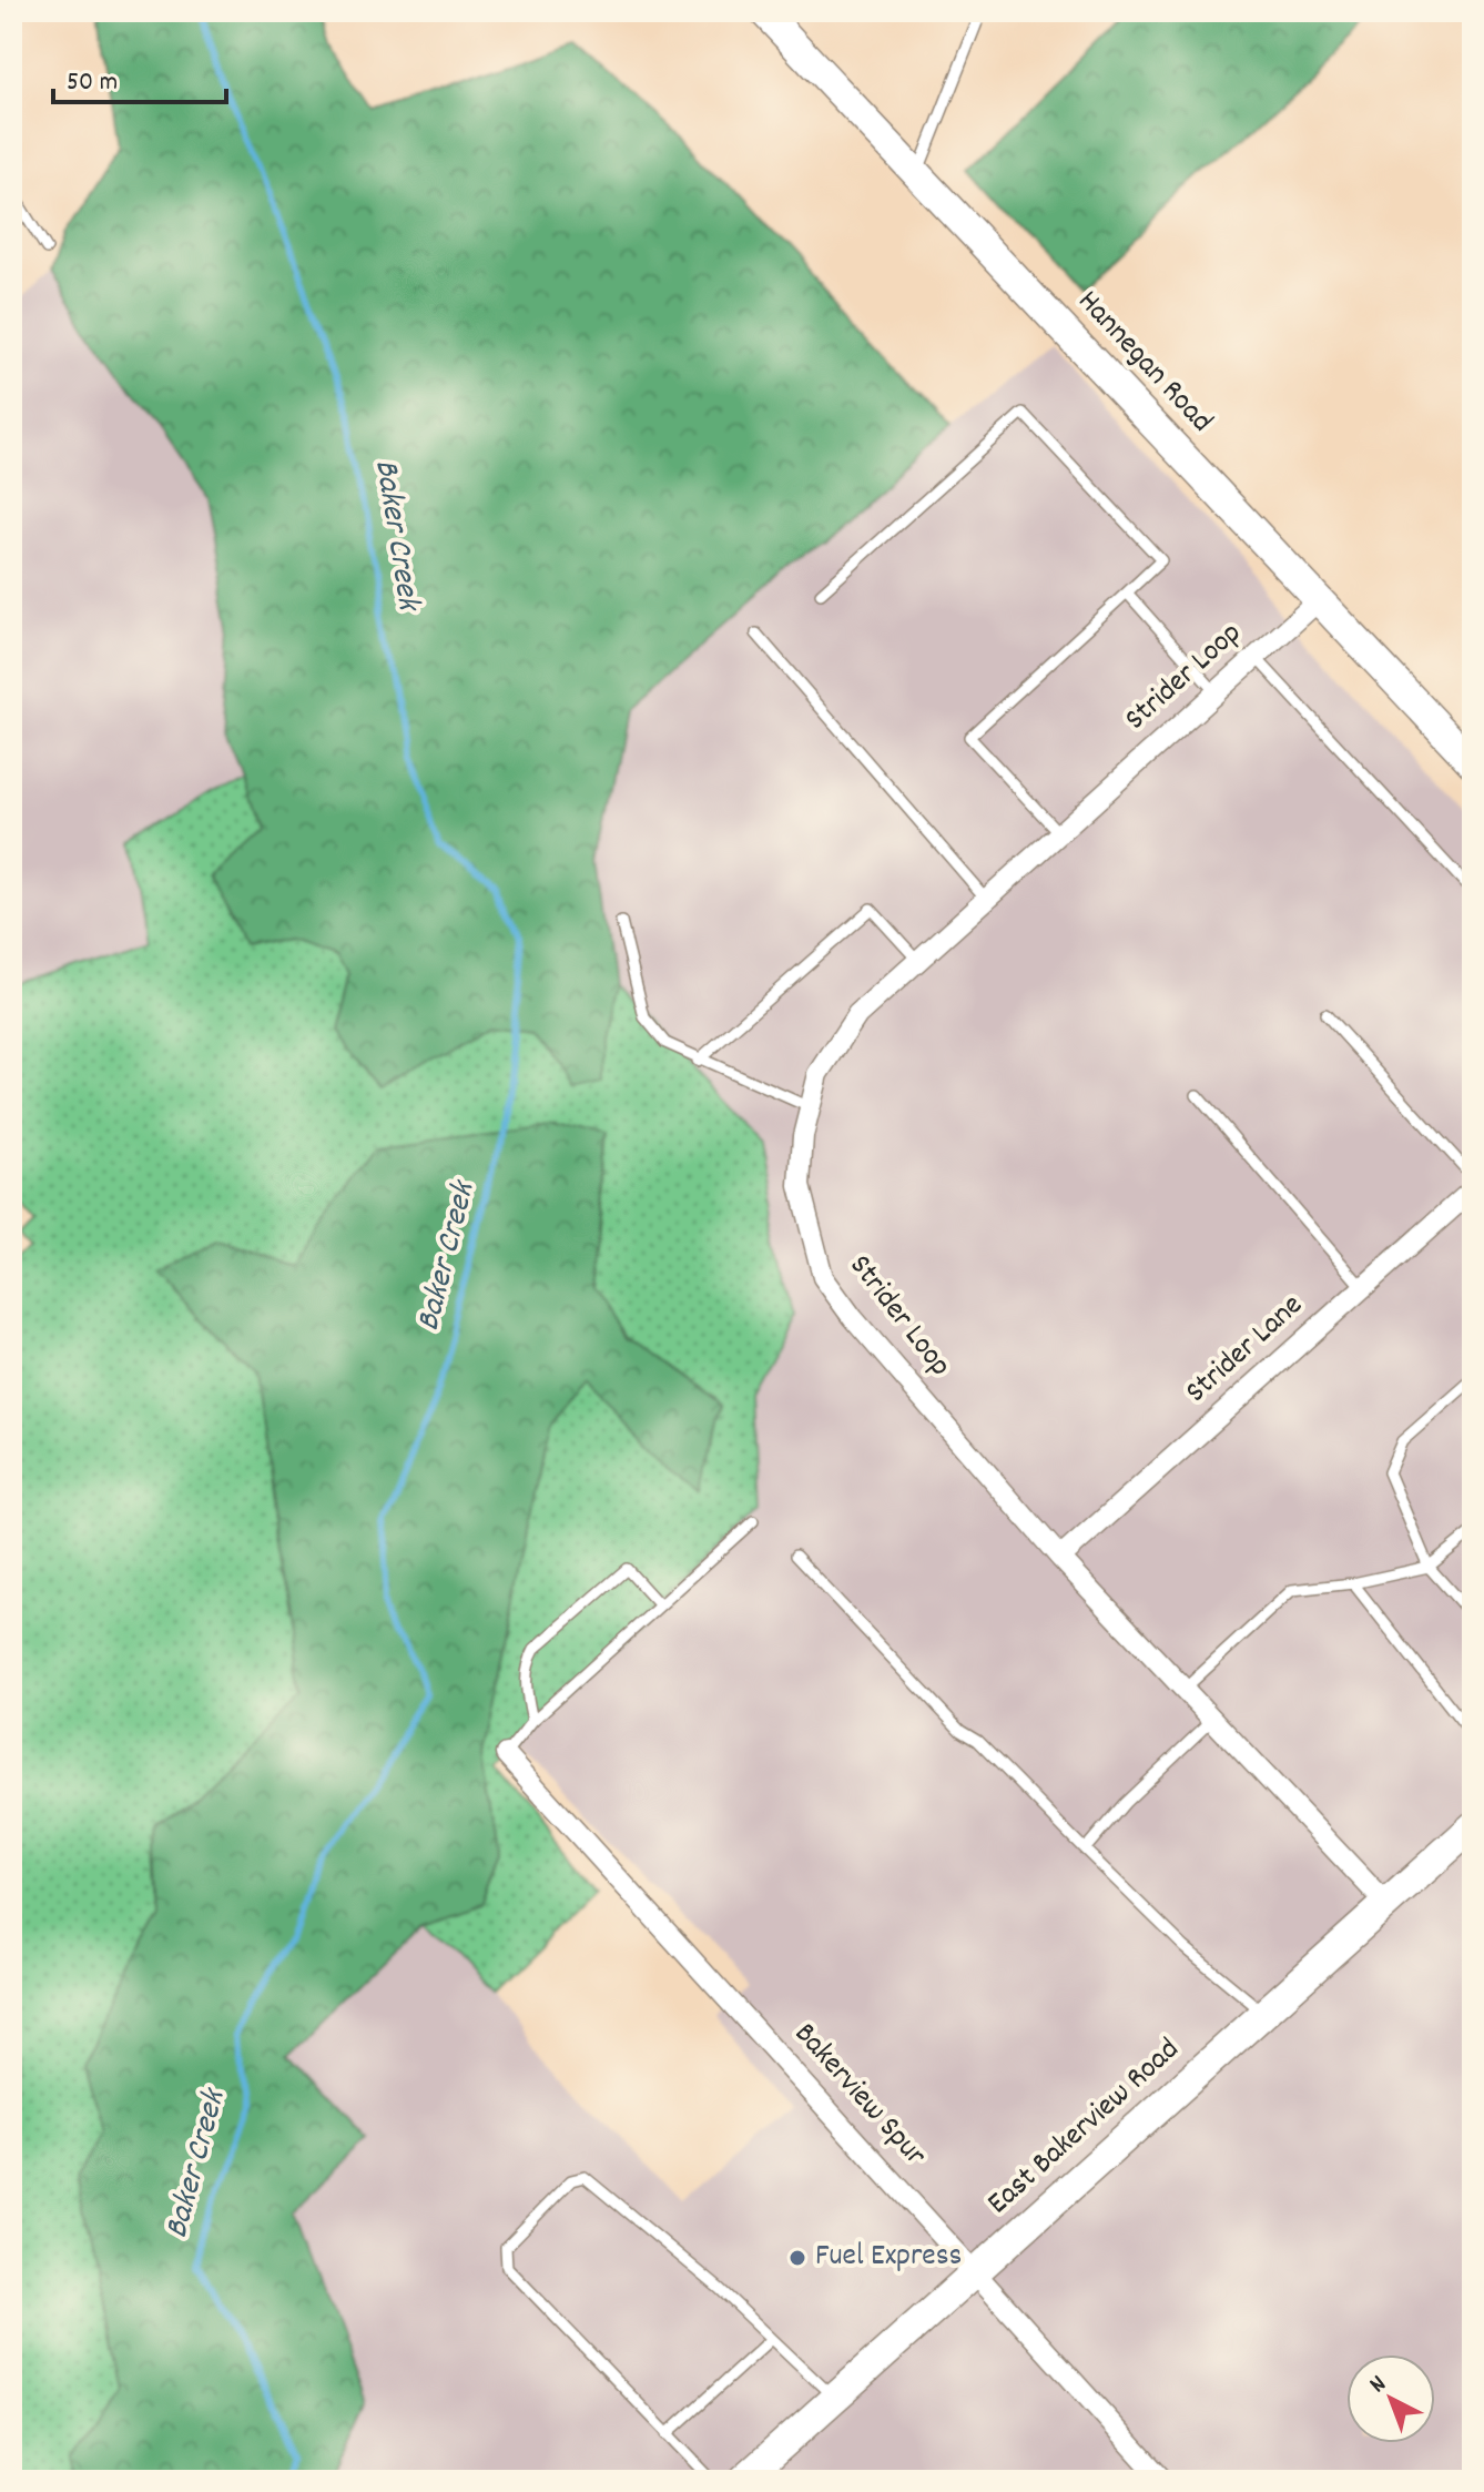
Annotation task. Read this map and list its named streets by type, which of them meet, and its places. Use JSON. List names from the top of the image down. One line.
{"streets":{"main road":["Hannegan Road","East Bakerview Road"],"street":["Strider Loop","Strider Lane","Bakerview Spur"]},"crossings":[["Hannegan Road","Strider Loop"],["Strider Loop","Strider Lane"],["Strider Loop","East Bakerview Road"],["Bakerview Spur","East Bakerview Road"]],"water":["Baker Creek"],"places":["Fuel Express"],"scale_bar":"50 m","north":"top left"}
